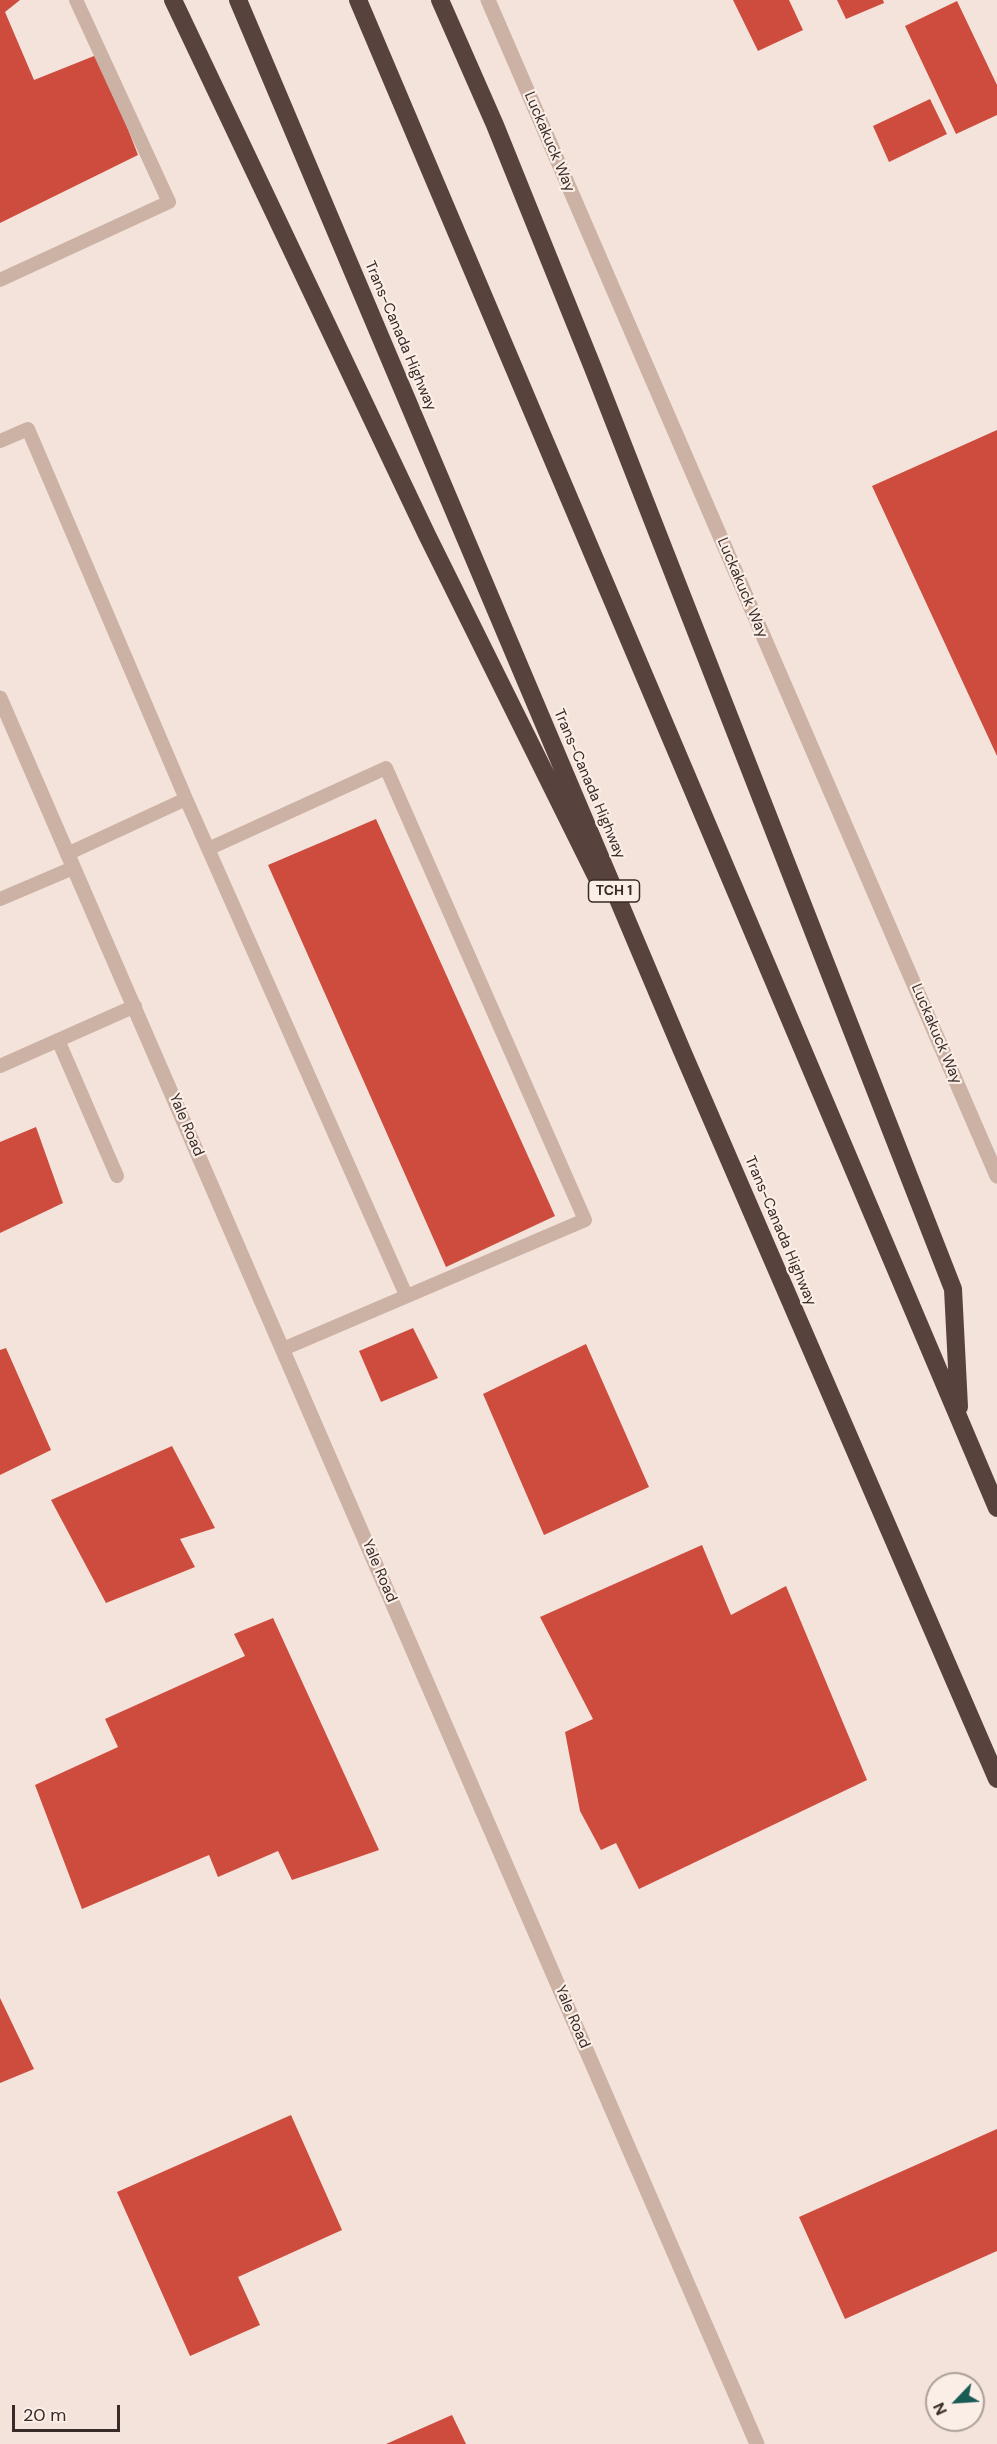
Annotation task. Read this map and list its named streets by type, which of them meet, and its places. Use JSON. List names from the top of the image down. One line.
{"streets":{"highway":["Trans-Canada Highway","TCH 1"],"street":["Luckakuck Way","Yale Road"]},"scale_bar":"20 m","north":"bottom left"}
